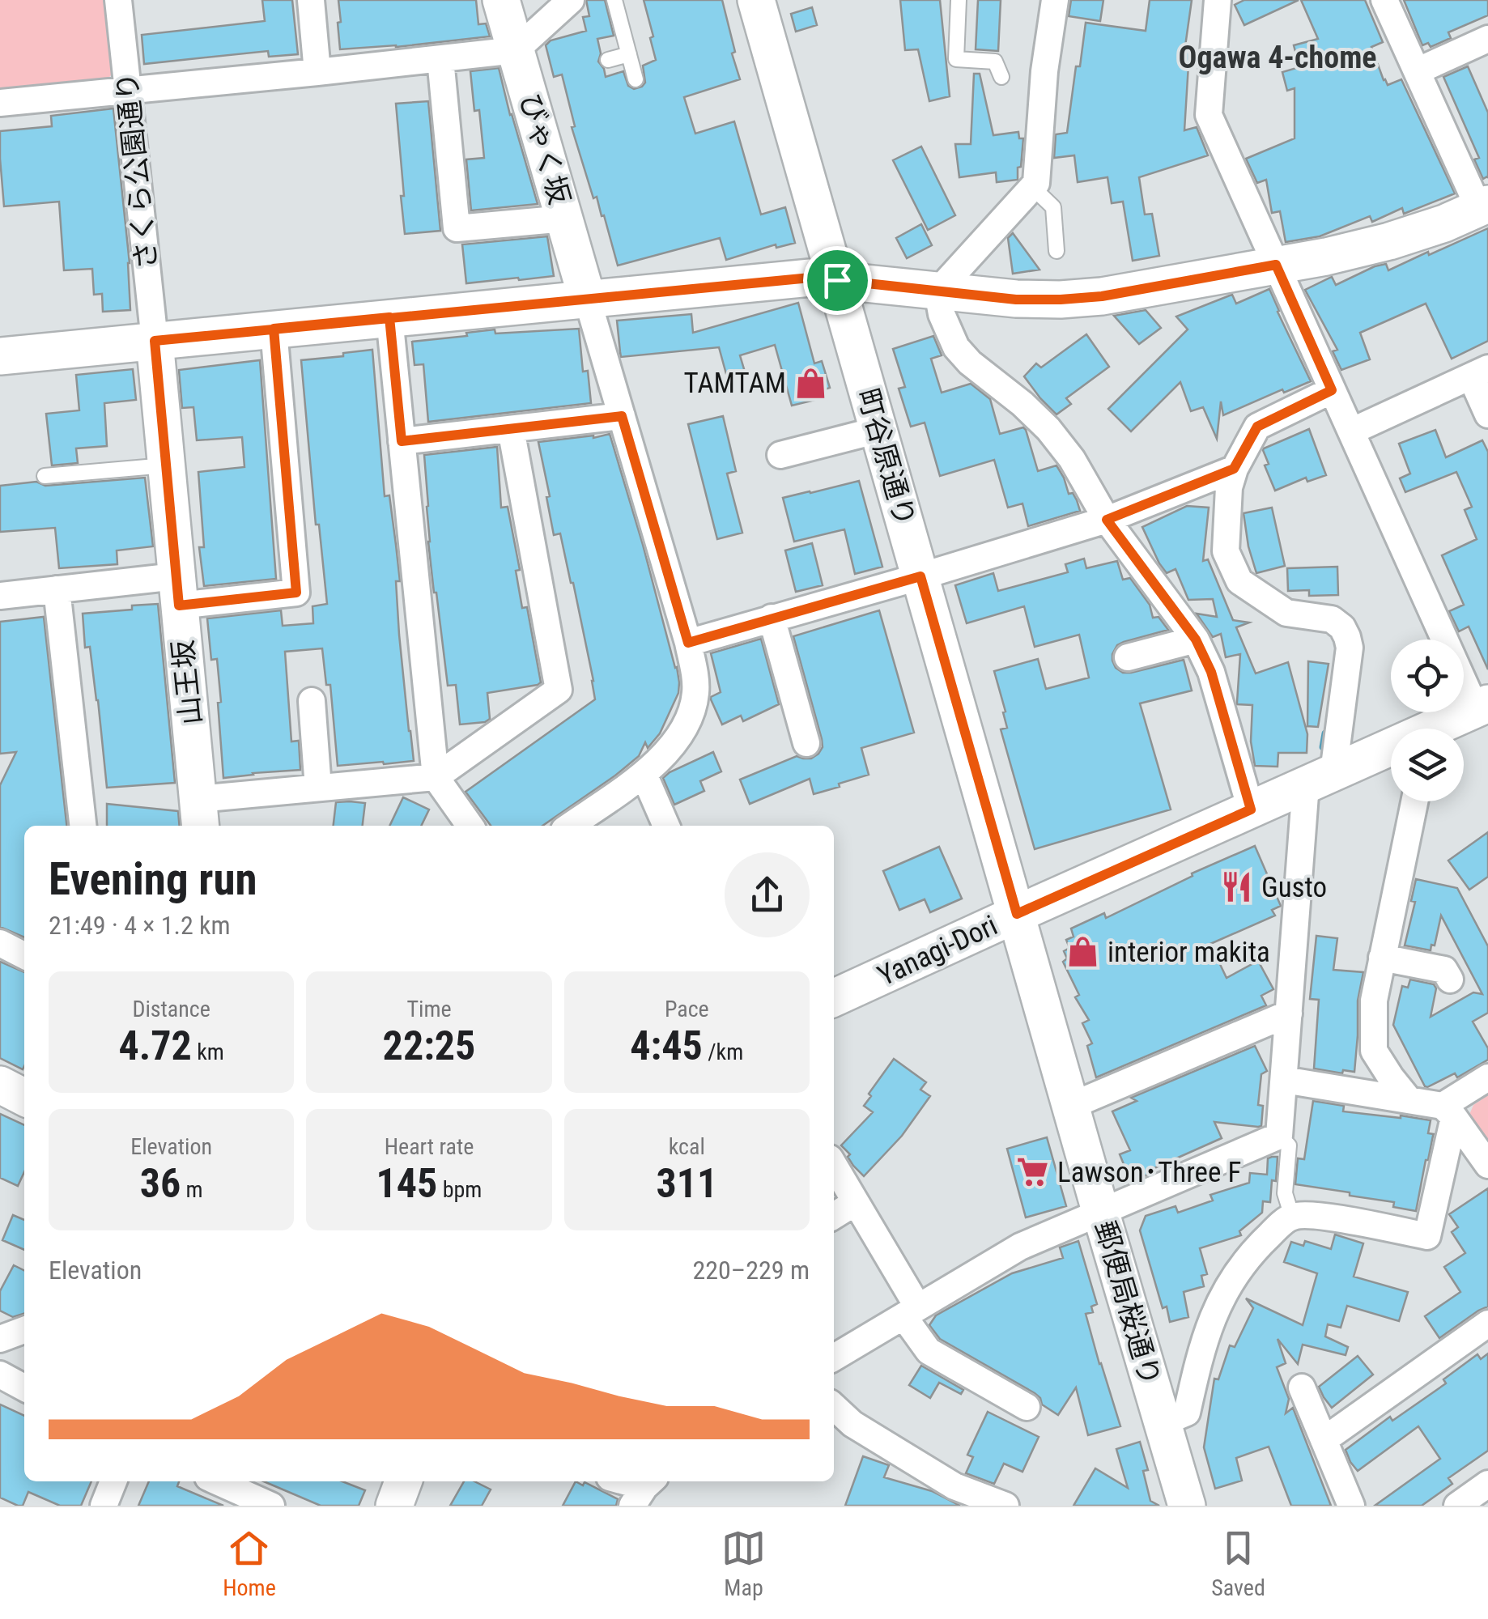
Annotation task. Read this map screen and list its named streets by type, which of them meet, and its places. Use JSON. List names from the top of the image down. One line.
{"streets":{"street":["びゃく坂","さくら公園通り","町谷原通り","山王坂","Yanagi-Dori","郵便局桜通り"]},"crossings":[["さくら公園通り","山王坂"],["町谷原通り","Yanagi-Dori"],["町谷原通り","郵便局桜通り"],["Yanagi-Dori","郵便局桜通り"]],"districts":["Ogawa 4-chome"],"places":{"shop":["TAMTAM","interior makita"],"restaurant":["Gusto"],"supermarket":["Lawson･Three F"]},"page":{"heading":["Evening run","21:49 · 4 × 1.2 km"],"stats":[["Distance","4.72 km"],["Time","22:25"],["Pace","4:45 /km"],["Elevation","36 m"],["Heart rate","145 bpm"],["kcal","311"]],"chart":["Elevation","220–229 m"],"tabs":["Home","Map","Saved"]}}
